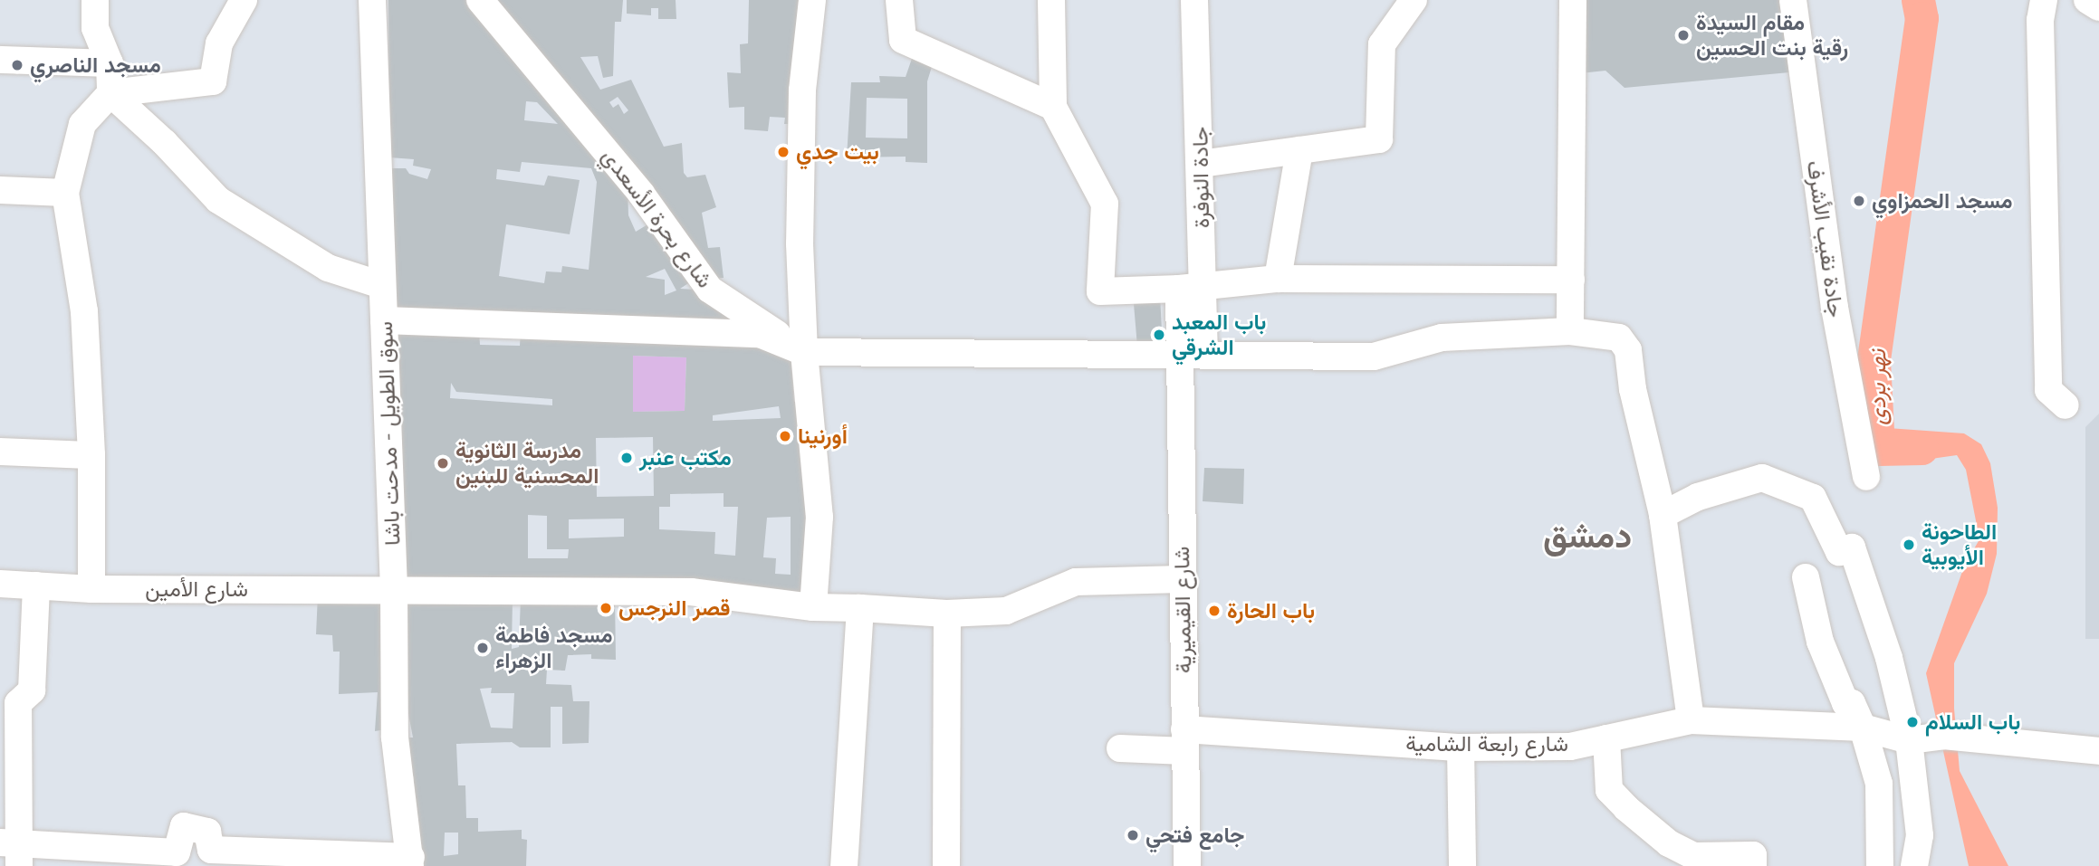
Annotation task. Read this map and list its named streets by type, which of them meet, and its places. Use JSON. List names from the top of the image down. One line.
{"streets":{"street":["جادة النوفرة","شارع بحرة الأسعدي","جادة نقيب الأشرف","سوق الطويل - مدحت باشا","شارع الأمين","شارع القيميرية","شارع رابعة الشامية"]},"crossings":[["جادة النوفرة","شارع القيميرية"],["سوق الطويل - مدحت باشا","شارع الأمين"],["شارع الأمين","شارع القيميرية"],["شارع القيميرية","شارع رابعة الشامية"]],"districts":["دمشق"],"water":["نهر بردى"],"places":["مقام السيدة رقية بنت الحسين","مسجد الناصري","بيت جدي","مسجد الحمزاوي","باب المعبد الشرقي","أورنينا","مكتب عنبر","مدرسة الثانوية المحسنية للبنين","الطاحونة الأيوبية","قصر النرجس","باب الحارة","مسجد فاطمة الزهراء","باب السلام","جامع فتحي"]}
